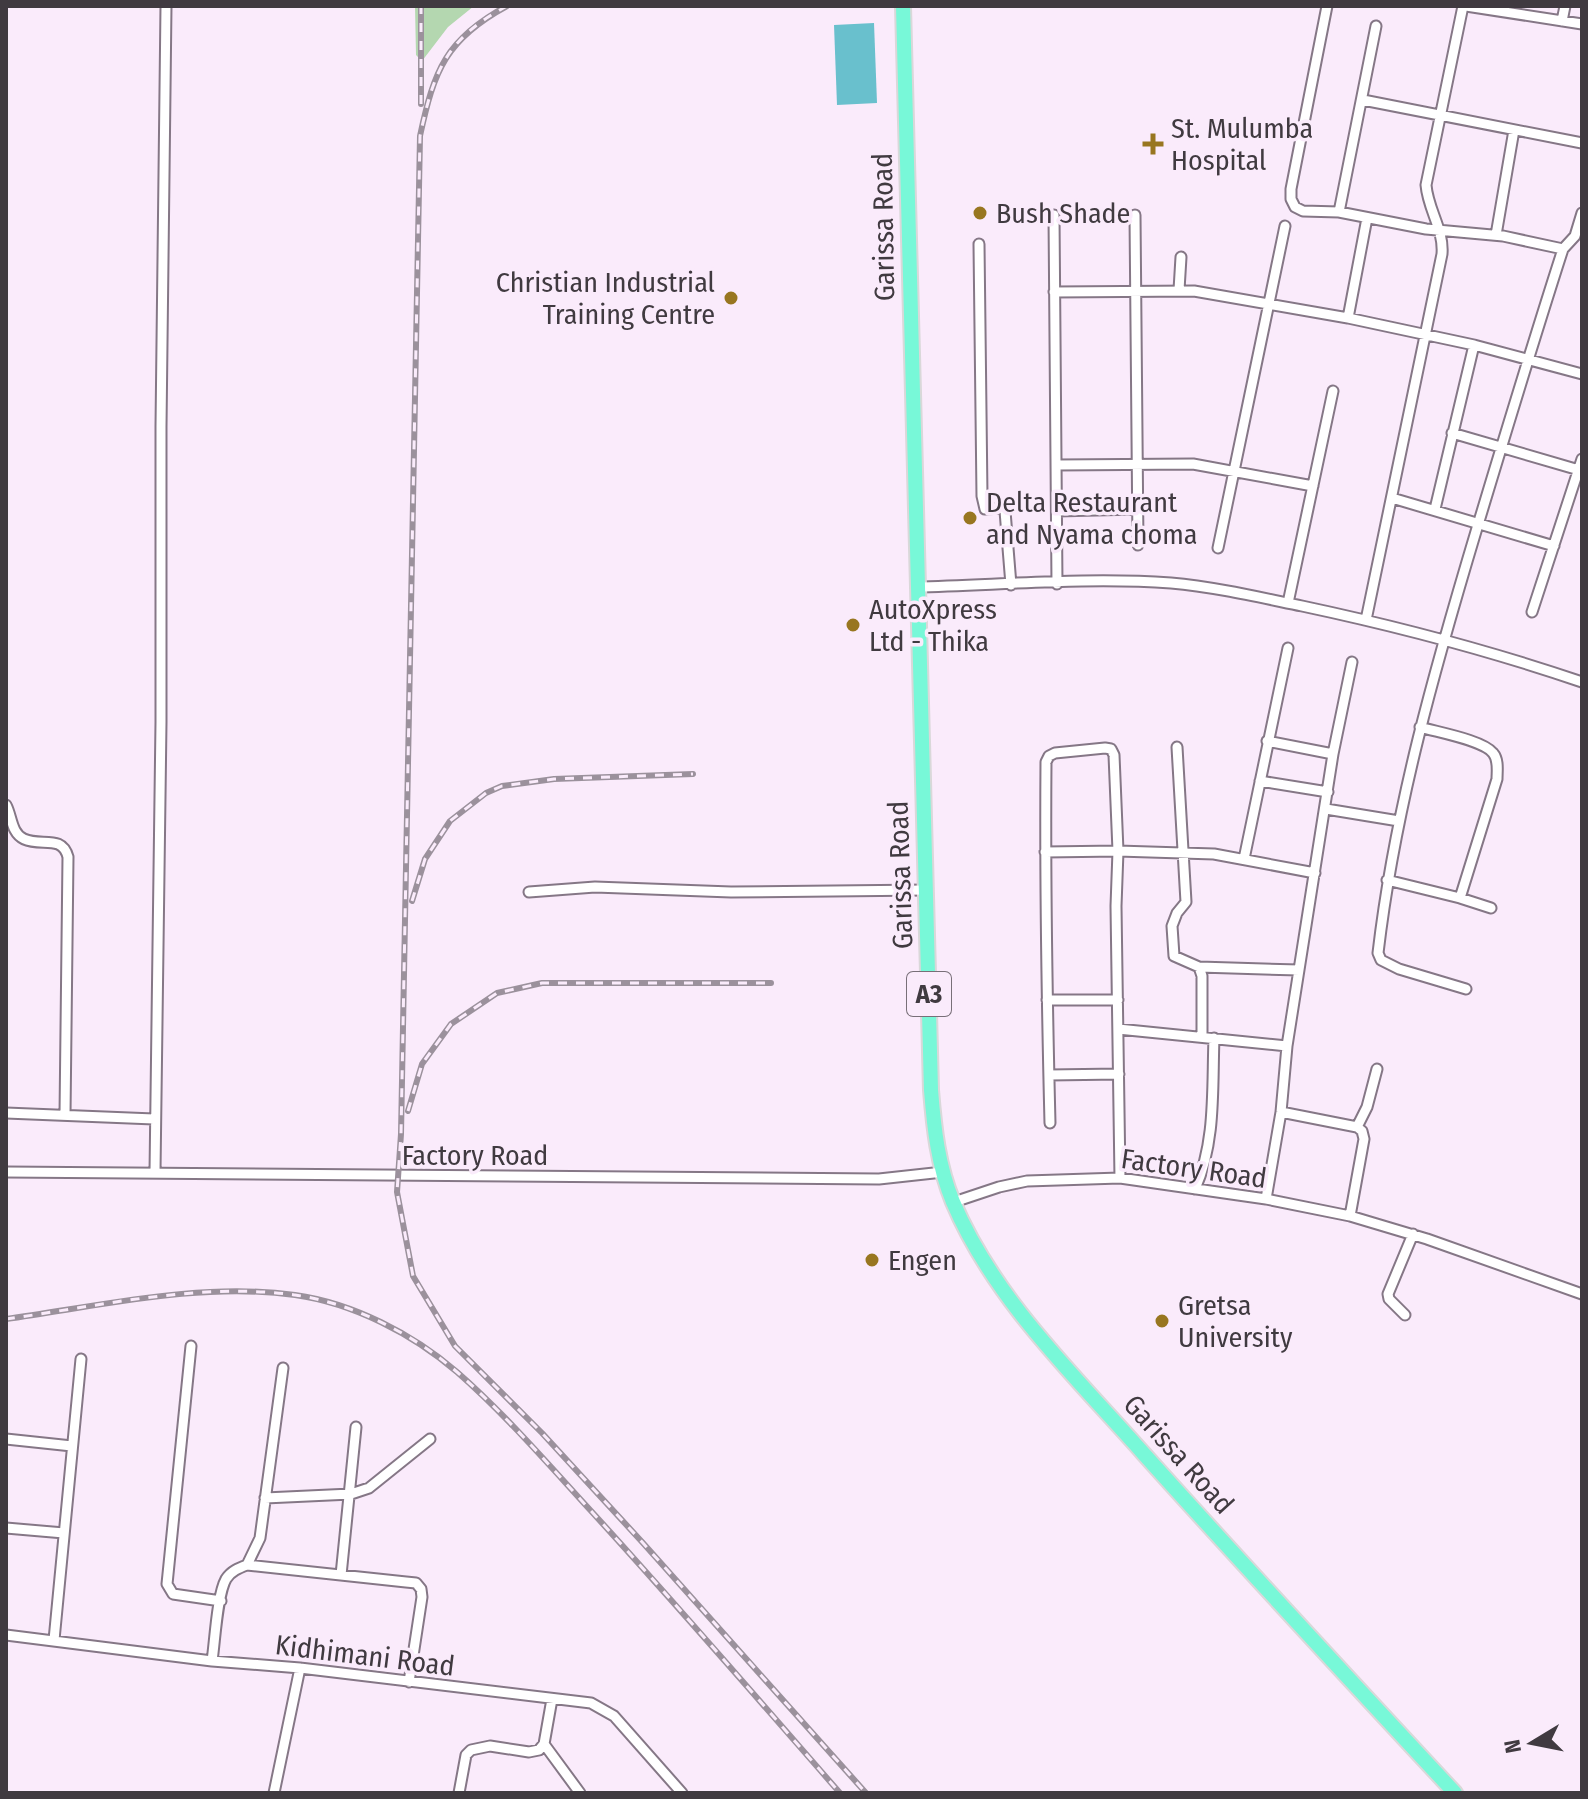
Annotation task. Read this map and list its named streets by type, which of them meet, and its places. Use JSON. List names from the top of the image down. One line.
{"streets":{"highway":["Garissa Road","A3"],"street":["Factory Road","Kidhimani Road"]},"crossings":[["Garissa Road","Factory Road"]],"places":{"health":["St. Mulumba Hospital"],"other":["Bush Shade","Christian Industrial Training Centre","Delta Restaurant and Nyama choma","AutoXpress Ltd - Thika","Engen","Gretsa University"]},"north":"left"}
